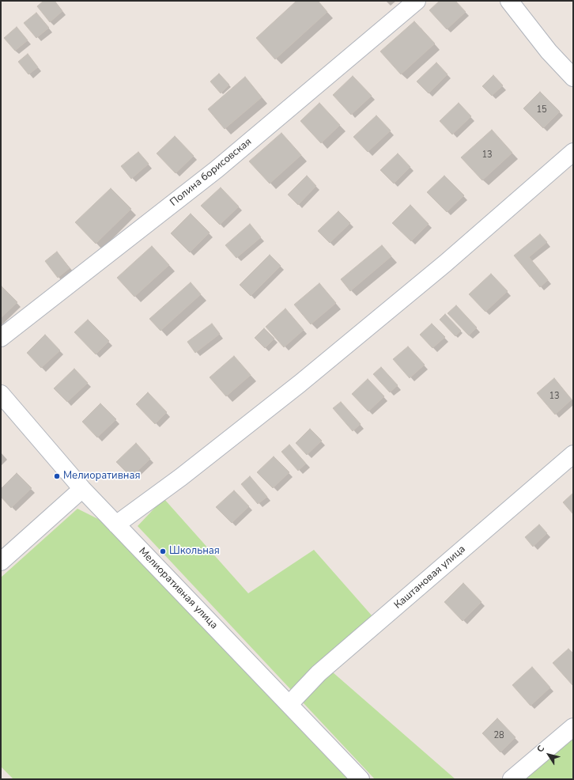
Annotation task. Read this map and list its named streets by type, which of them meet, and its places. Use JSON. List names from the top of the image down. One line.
{"streets":{"street":["Полина борисовская","Каштановая улица","Мелиоративная улица"]},"crossings":[["Каштановая улица","Мелиоративная улица"]],"places":["Мелиоративная","Школьная"],"house_numbers":["15","13","13","28"],"north":"top left"}
